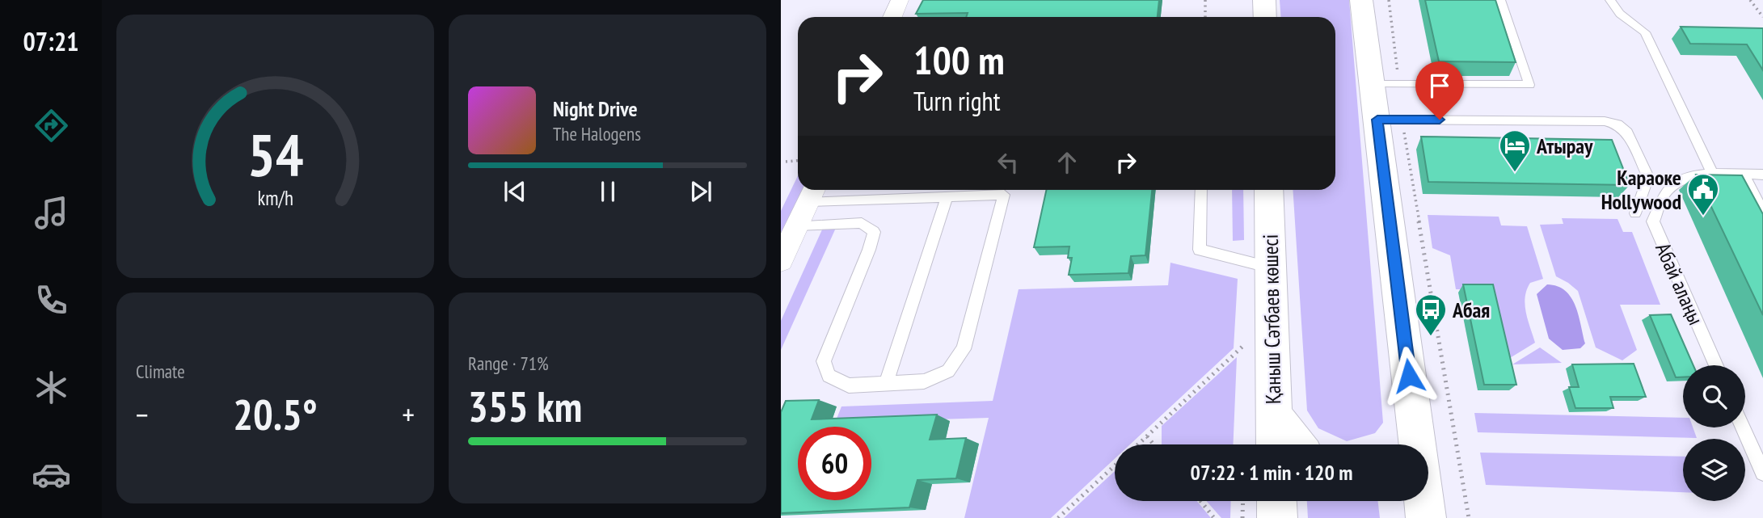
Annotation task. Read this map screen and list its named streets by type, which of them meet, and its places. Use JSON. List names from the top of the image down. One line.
{"streets":{"main road":["Қаныш Сәтбаев көшесі"],"lane":["Абай алаңы"]},"places":{"hotel":["Атырау"],"public building":["Караоке Hollywood"],"bus stop":["Абая"]},"page":{"tabs":"07:21","turn":["100 m","Turn right"],"song":["Night Drive","The Halogens"],"tile":["Climate",["Range · 71%","355 km"]],"heat":["−","20.5°","+"],"limit":"60","trip":"07:22 · 1 min · 120 m","gauge":["54","km/h"]}}
